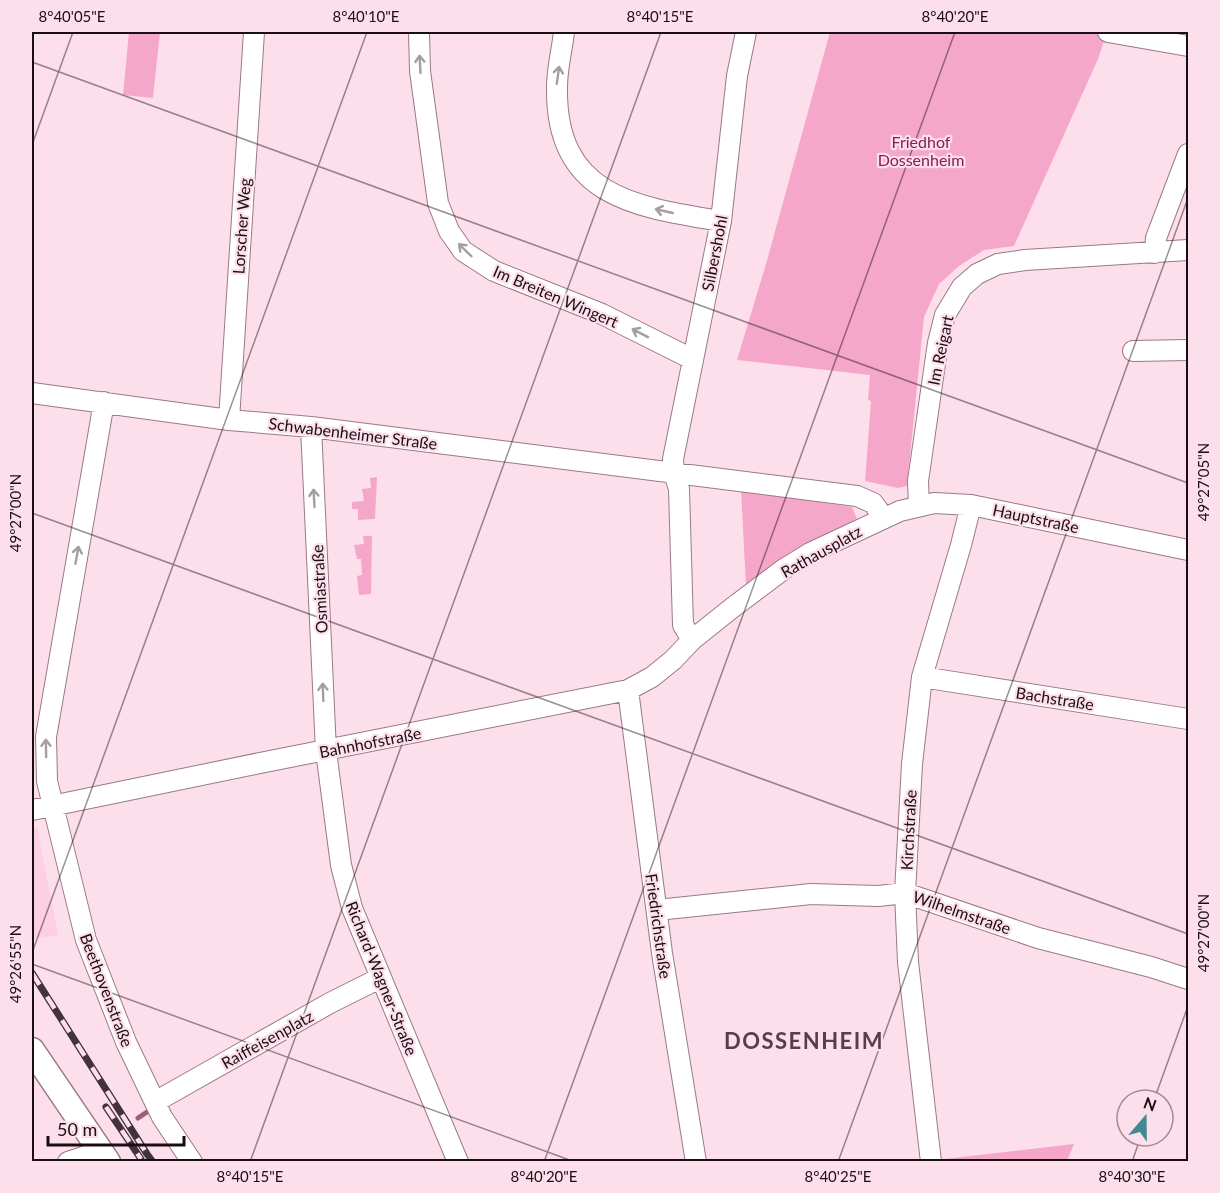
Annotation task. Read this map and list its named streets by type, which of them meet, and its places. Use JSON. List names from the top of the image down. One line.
{"streets":{"street":["Lorscher Weg","Silbershohl","Im Breiten Wingert","Im Reigart","Schwabenheimer Straße","Hauptstraße","Rathausplatz","Osmiastraße","Bachstraße","Bahnhofstraße","Kirchstraße","Wilhelmstraße","Friedrichstraße","Richard-Wagner-Straße","Beethovenstraße","Raiffeisenplatz"]},"crossings":[["Lorscher Weg","Schwabenheimer Straße"],["Silbershohl","Im Breiten Wingert"],["Silbershohl","Schwabenheimer Straße"],["Silbershohl","Rathausplatz"],["Im Reigart","Hauptstraße"],["Schwabenheimer Straße","Rathausplatz"],["Schwabenheimer Straße","Osmiastraße"],["Schwabenheimer Straße","Beethovenstraße"],["Hauptstraße","Rathausplatz"],["Hauptstraße","Kirchstraße"],["Rathausplatz","Bahnhofstraße"],["Osmiastraße","Bahnhofstraße"],["Osmiastraße","Richard-Wagner-Straße"],["Bachstraße","Kirchstraße"],["Bahnhofstraße","Friedrichstraße"],["Bahnhofstraße","Richard-Wagner-Straße"],["Bahnhofstraße","Beethovenstraße"],["Kirchstraße","Wilhelmstraße"],["Wilhelmstraße","Friedrichstraße"],["Richard-Wagner-Straße","Raiffeisenplatz"],["Beethovenstraße","Raiffeisenplatz"]],"one_way":["Im Breiten Wingert","Osmiastraße","Beethovenstraße"],"districts":["DOSSENHEIM"],"parks":["Friedhof Dossenheim"],"scale_bar":"50 m","north":"top","coordinates":["8°40'05\"E","8°40'10\"E","8°40'15\"E","8°40'20\"E","49°27'05\"N","49°27'00\"N","49°26'55\"N","8°40'25\"E","8°40'30\"E"]}
